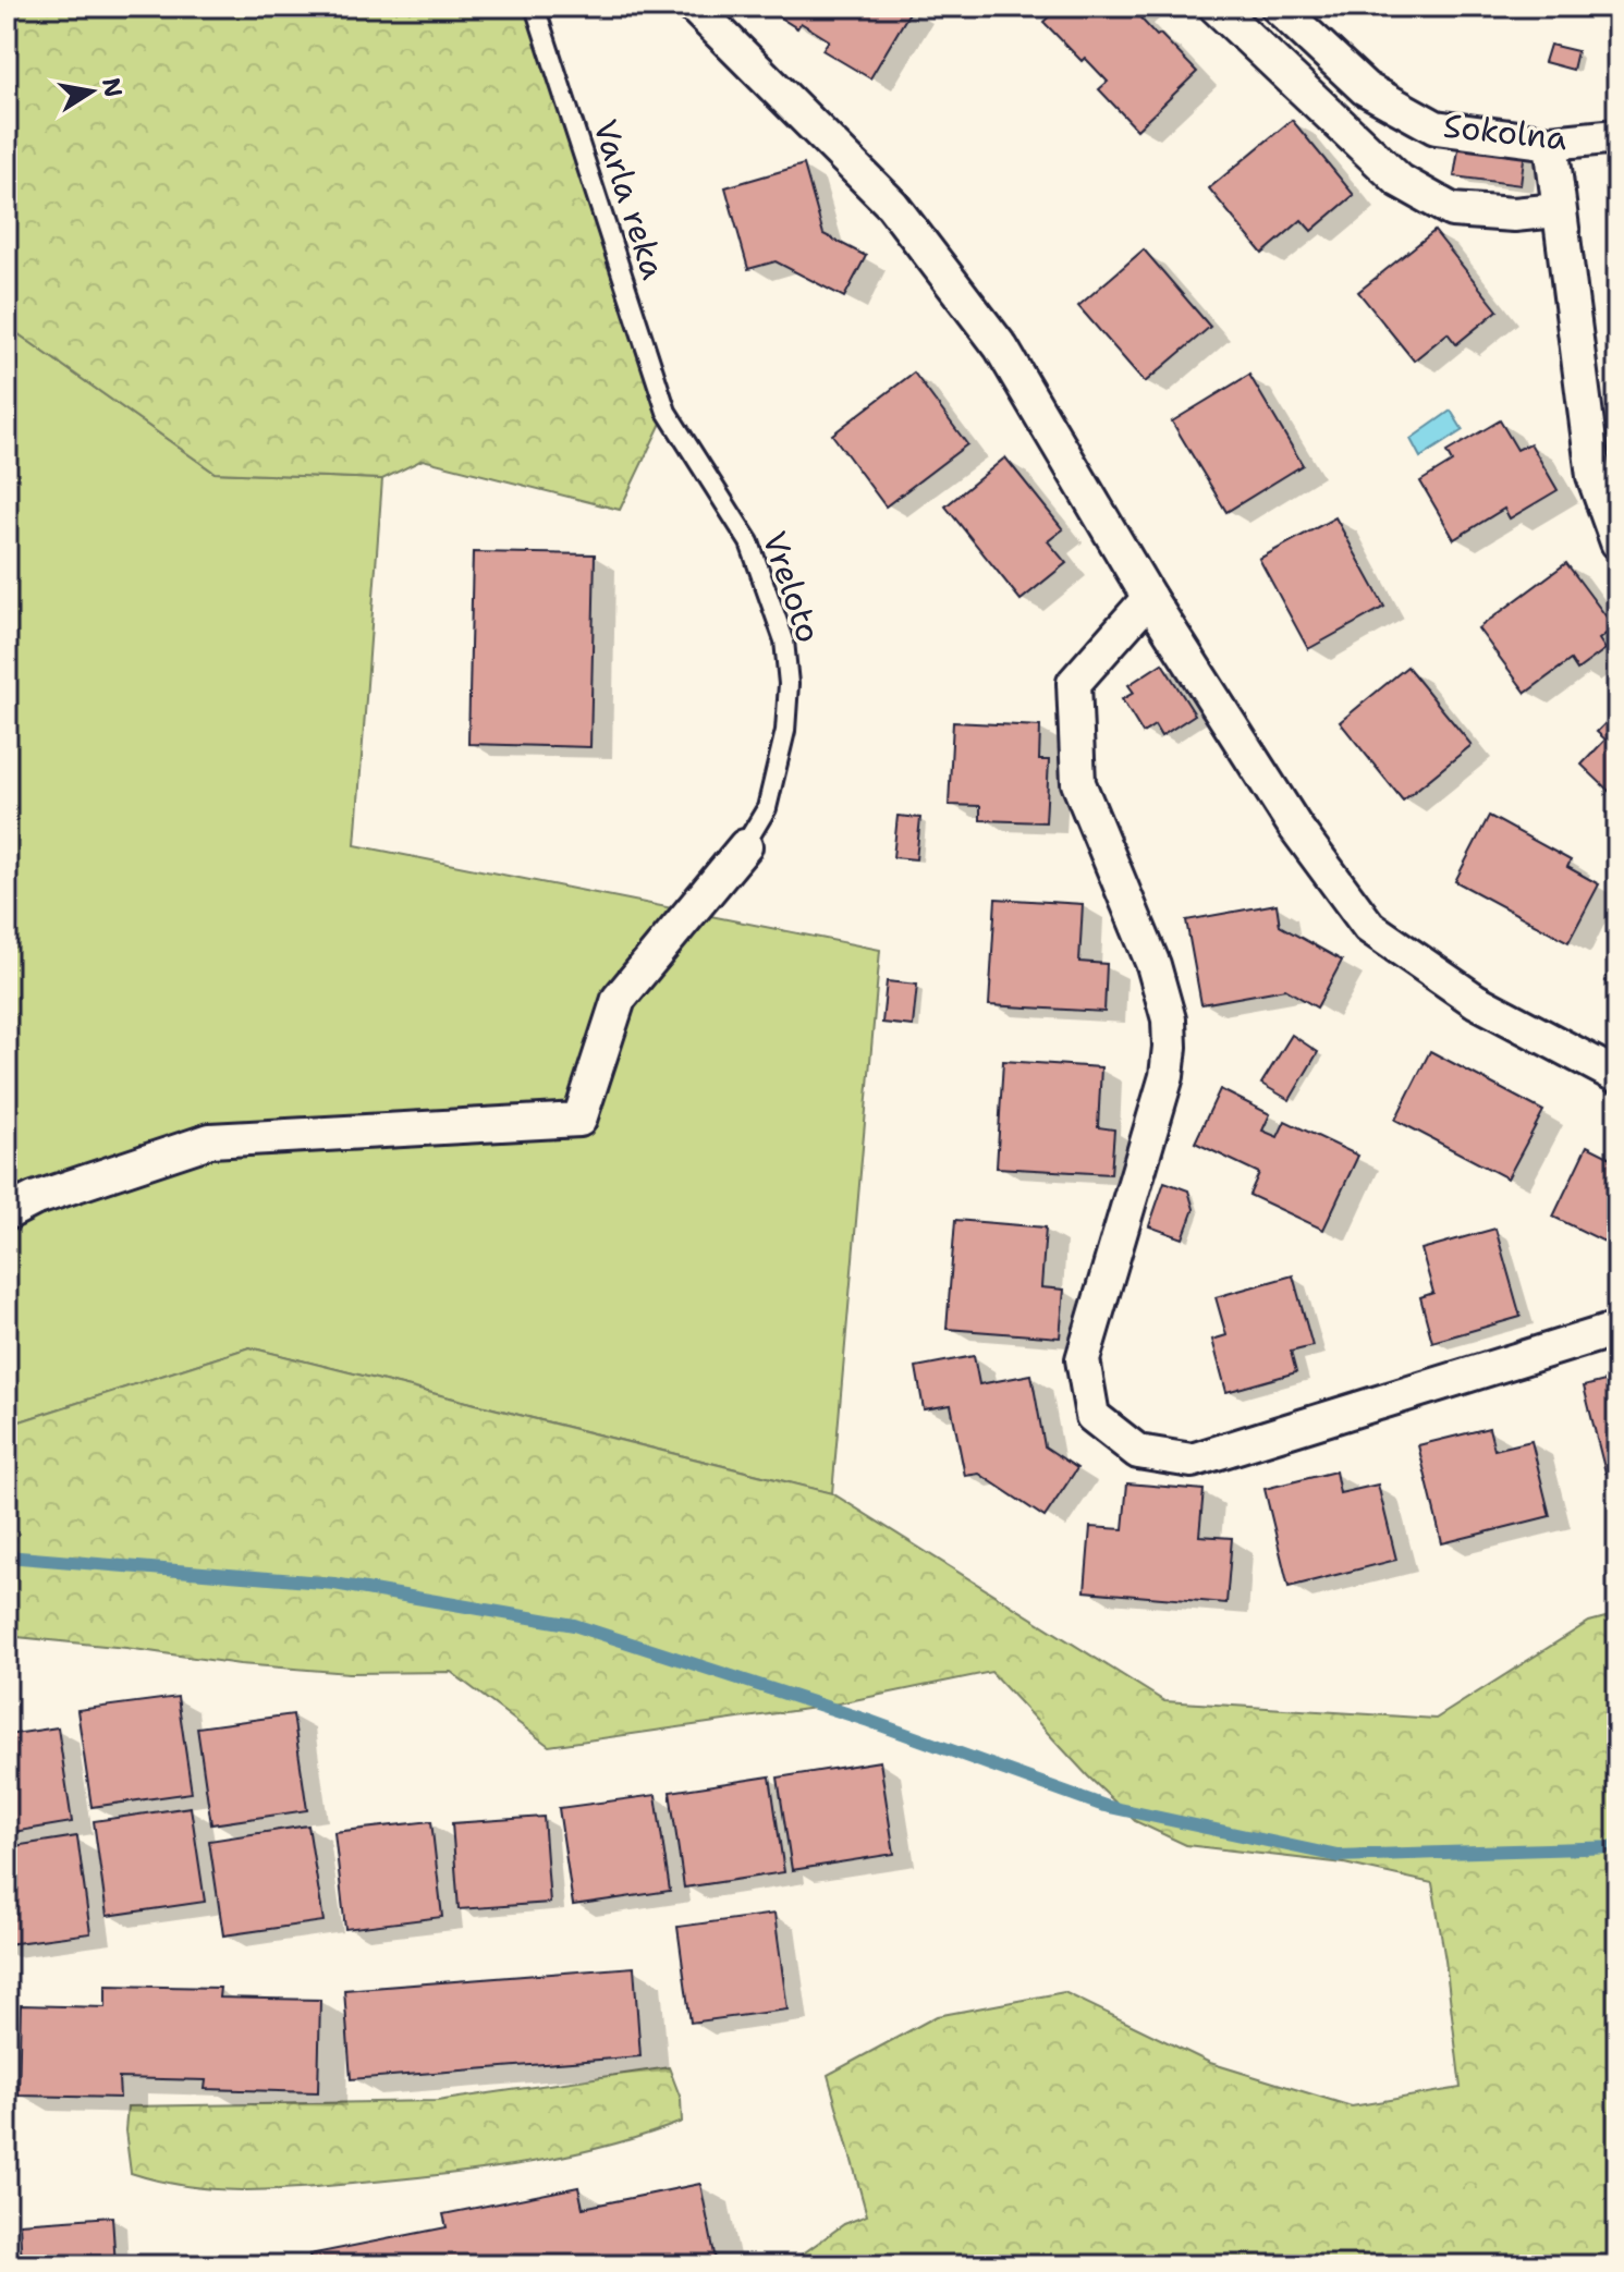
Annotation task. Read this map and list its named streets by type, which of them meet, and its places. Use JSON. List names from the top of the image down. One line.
{"streets":{"street":["Sokolna"],"lane":["Varla reka","Vreloto"]},"crossings":[["Varla reka","Vreloto"]],"north":"right"}
